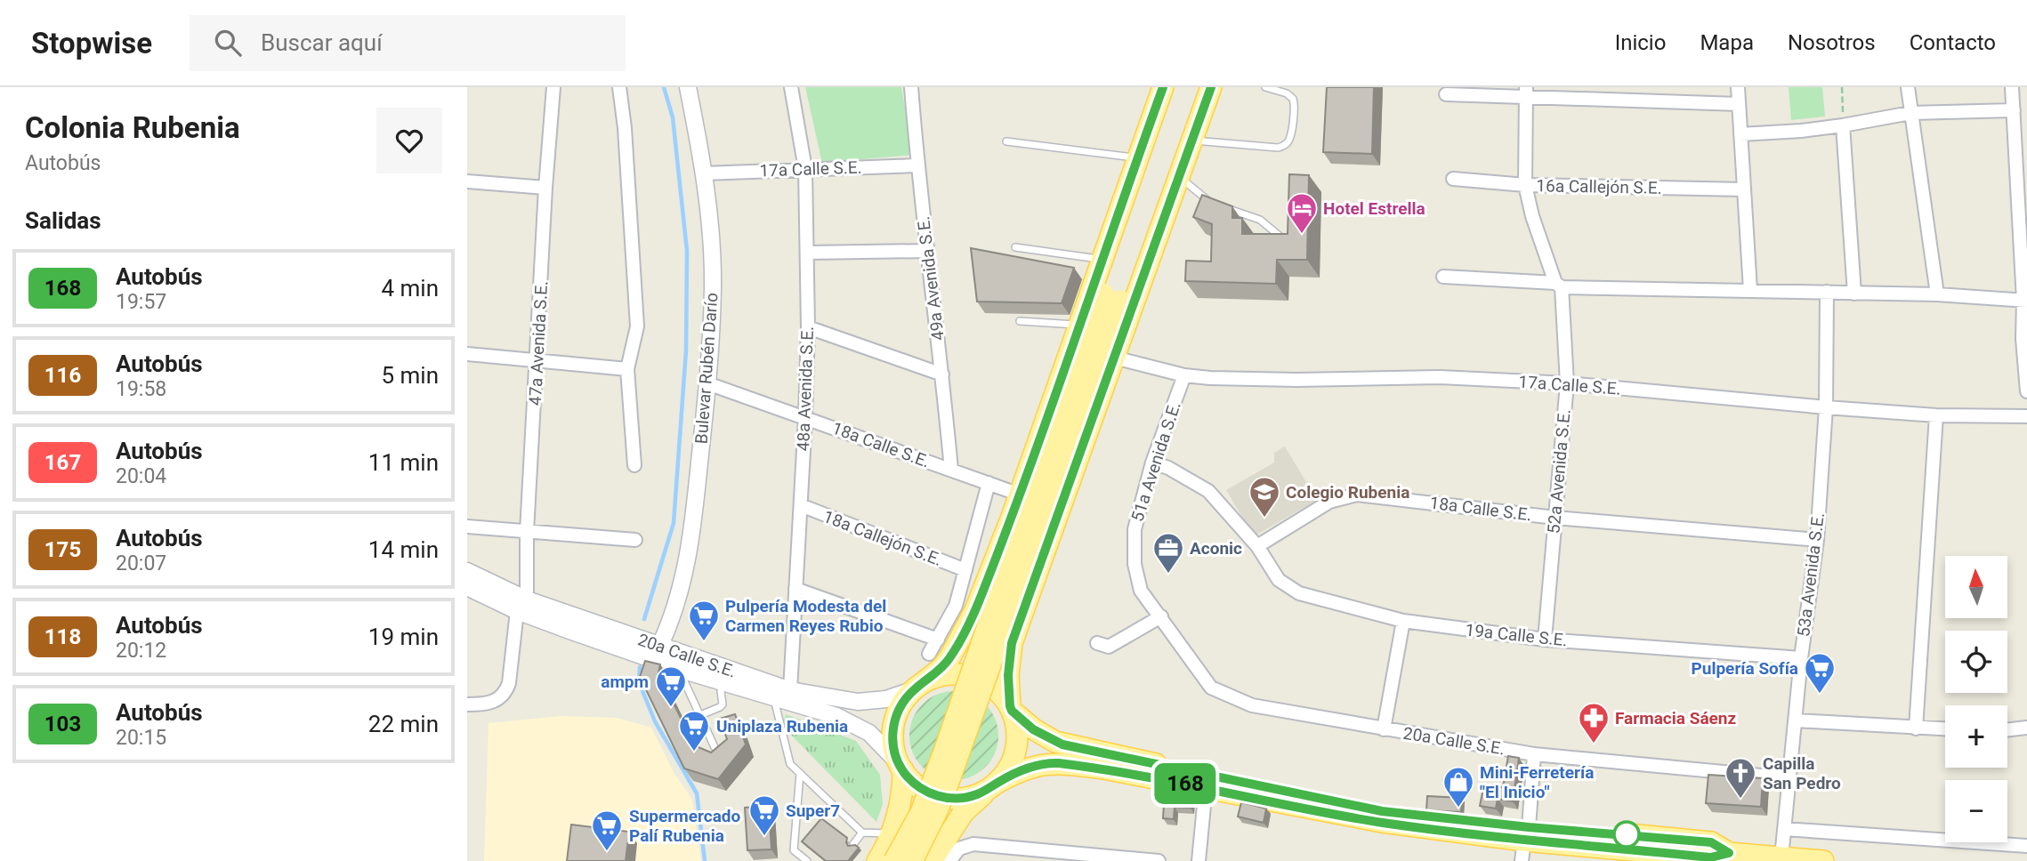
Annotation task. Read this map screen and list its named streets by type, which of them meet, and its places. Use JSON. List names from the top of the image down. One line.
{"streets":{"street":["17a Calle S.E.","16a Callejón S.E.","49a Avenida S.E.","47a Avenida S.E.","Bulevar Rubén Darío","48a Avenida S.E.","18a Calle S.E.","51a Avenida S.E.","52a Avenida S.E.","18a Callejón S.E.","53a Avenida S.E.","19a Calle S.E.","20a Calle S.E."]},"crossings":[["17a Calle S.E.","49a Avenida S.E."],["17a Calle S.E.","Bulevar Rubén Darío"],["17a Calle S.E.","48a Avenida S.E."],["17a Calle S.E.","51a Avenida S.E."],["17a Calle S.E.","52a Avenida S.E."],["17a Calle S.E.","53a Avenida S.E."],["16a Callejón S.E.","52a Avenida S.E."],["49a Avenida S.E.","18a Calle S.E."],["47a Avenida S.E.","20a Calle S.E."],["Bulevar Rubén Darío","18a Calle S.E."],["Bulevar Rubén Darío","20a Calle S.E."],["48a Avenida S.E.","18a Calle S.E."],["48a Avenida S.E.","18a Callejón S.E."],["48a Avenida S.E.","20a Calle S.E."],["18a Calle S.E.","52a Avenida S.E."],["18a Calle S.E.","53a Avenida S.E."],["18a Calle S.E.","19a Calle S.E."],["51a Avenida S.E.","20a Calle S.E."],["52a Avenida S.E.","19a Calle S.E."],["53a Avenida S.E.","19a Calle S.E."],["53a Avenida S.E.","20a Calle S.E."]],"places":{"hotel":["Hotel Estrella"],"school or university":["Colegio Rubenia"],"office":["Aconic"],"supermarket":["Pulpería Modesta del Carmen Reyes Rubio","Pulpería Sofía","ampm","Uniplaza Rubenia","Super7","Supermercado Palí Rubenia"],"pharmacy":["Farmacia Sáenz"],"church":["Capilla San Pedro"],"shop":["Mini-Ferretería \"El Inicio\""]},"lines":["bus line 168"],"north":"top","page":{"header":"Stopwise","search":"Buscar aquí","nav":["Inicio","Mapa","Nosotros","Contacto"],"heading":[["Colonia Rubenia","Autobús"],"Salidas"],"on_map":"168","list":[{"mark":"168","name":"Autobús","note":"19:57","value":"4 min"},{"mark":"116","name":"Autobús","note":"19:58","value":"5 min"},{"mark":"167","name":"Autobús","note":"20:04","value":"11 min"},{"mark":"175","name":"Autobús","note":"20:07","value":"14 min"},{"mark":"118","name":"Autobús","note":"20:12","value":"19 min"},{"mark":"103","name":"Autobús","note":"20:15","value":"22 min"}],"map_buttons":["+","−"]}}
